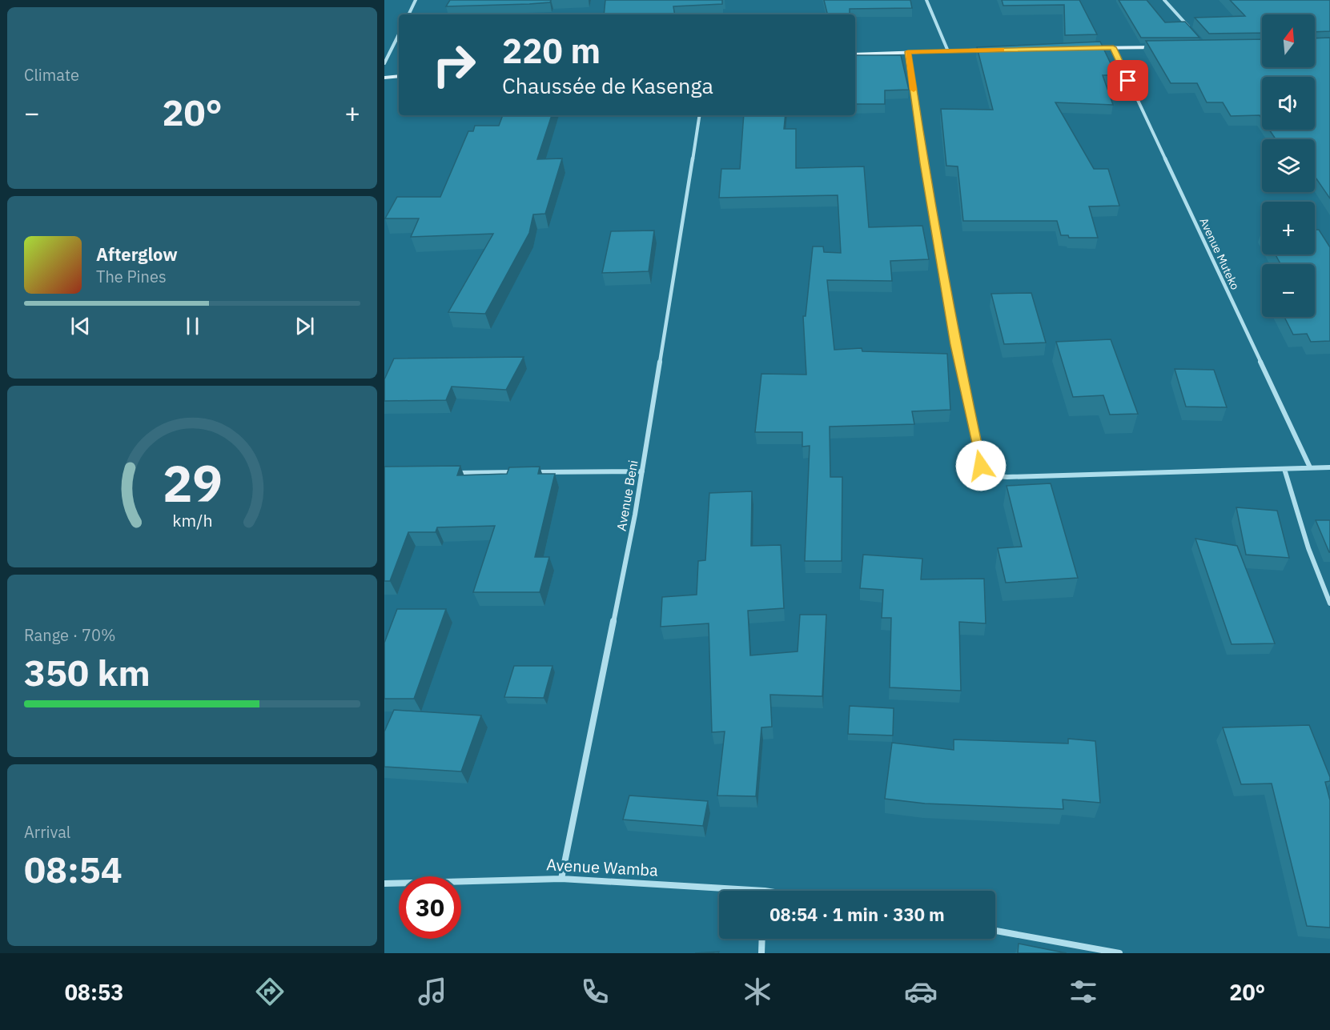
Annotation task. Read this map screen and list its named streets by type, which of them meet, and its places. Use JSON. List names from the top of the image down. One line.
{"streets":{"street":["Avenue Muteko","Avenue Beni","Avenue Wamba"]},"crossings":[["Avenue Beni","Avenue Wamba"]],"north":"top","page":{"tile":["Climate",["Range · 70%","350 km"],["Arrival","08:54"]],"map_buttons":["+","−"],"turn":["220 m","Chaussée de Kasenga"],"heat":["−","20°","+"],"song":["Afterglow","The Pines"],"limit":"30","trip":"08:54 · 1 min · 330 m","tabs":["08:53","20°"],"gauge":["29","km/h"]}}
